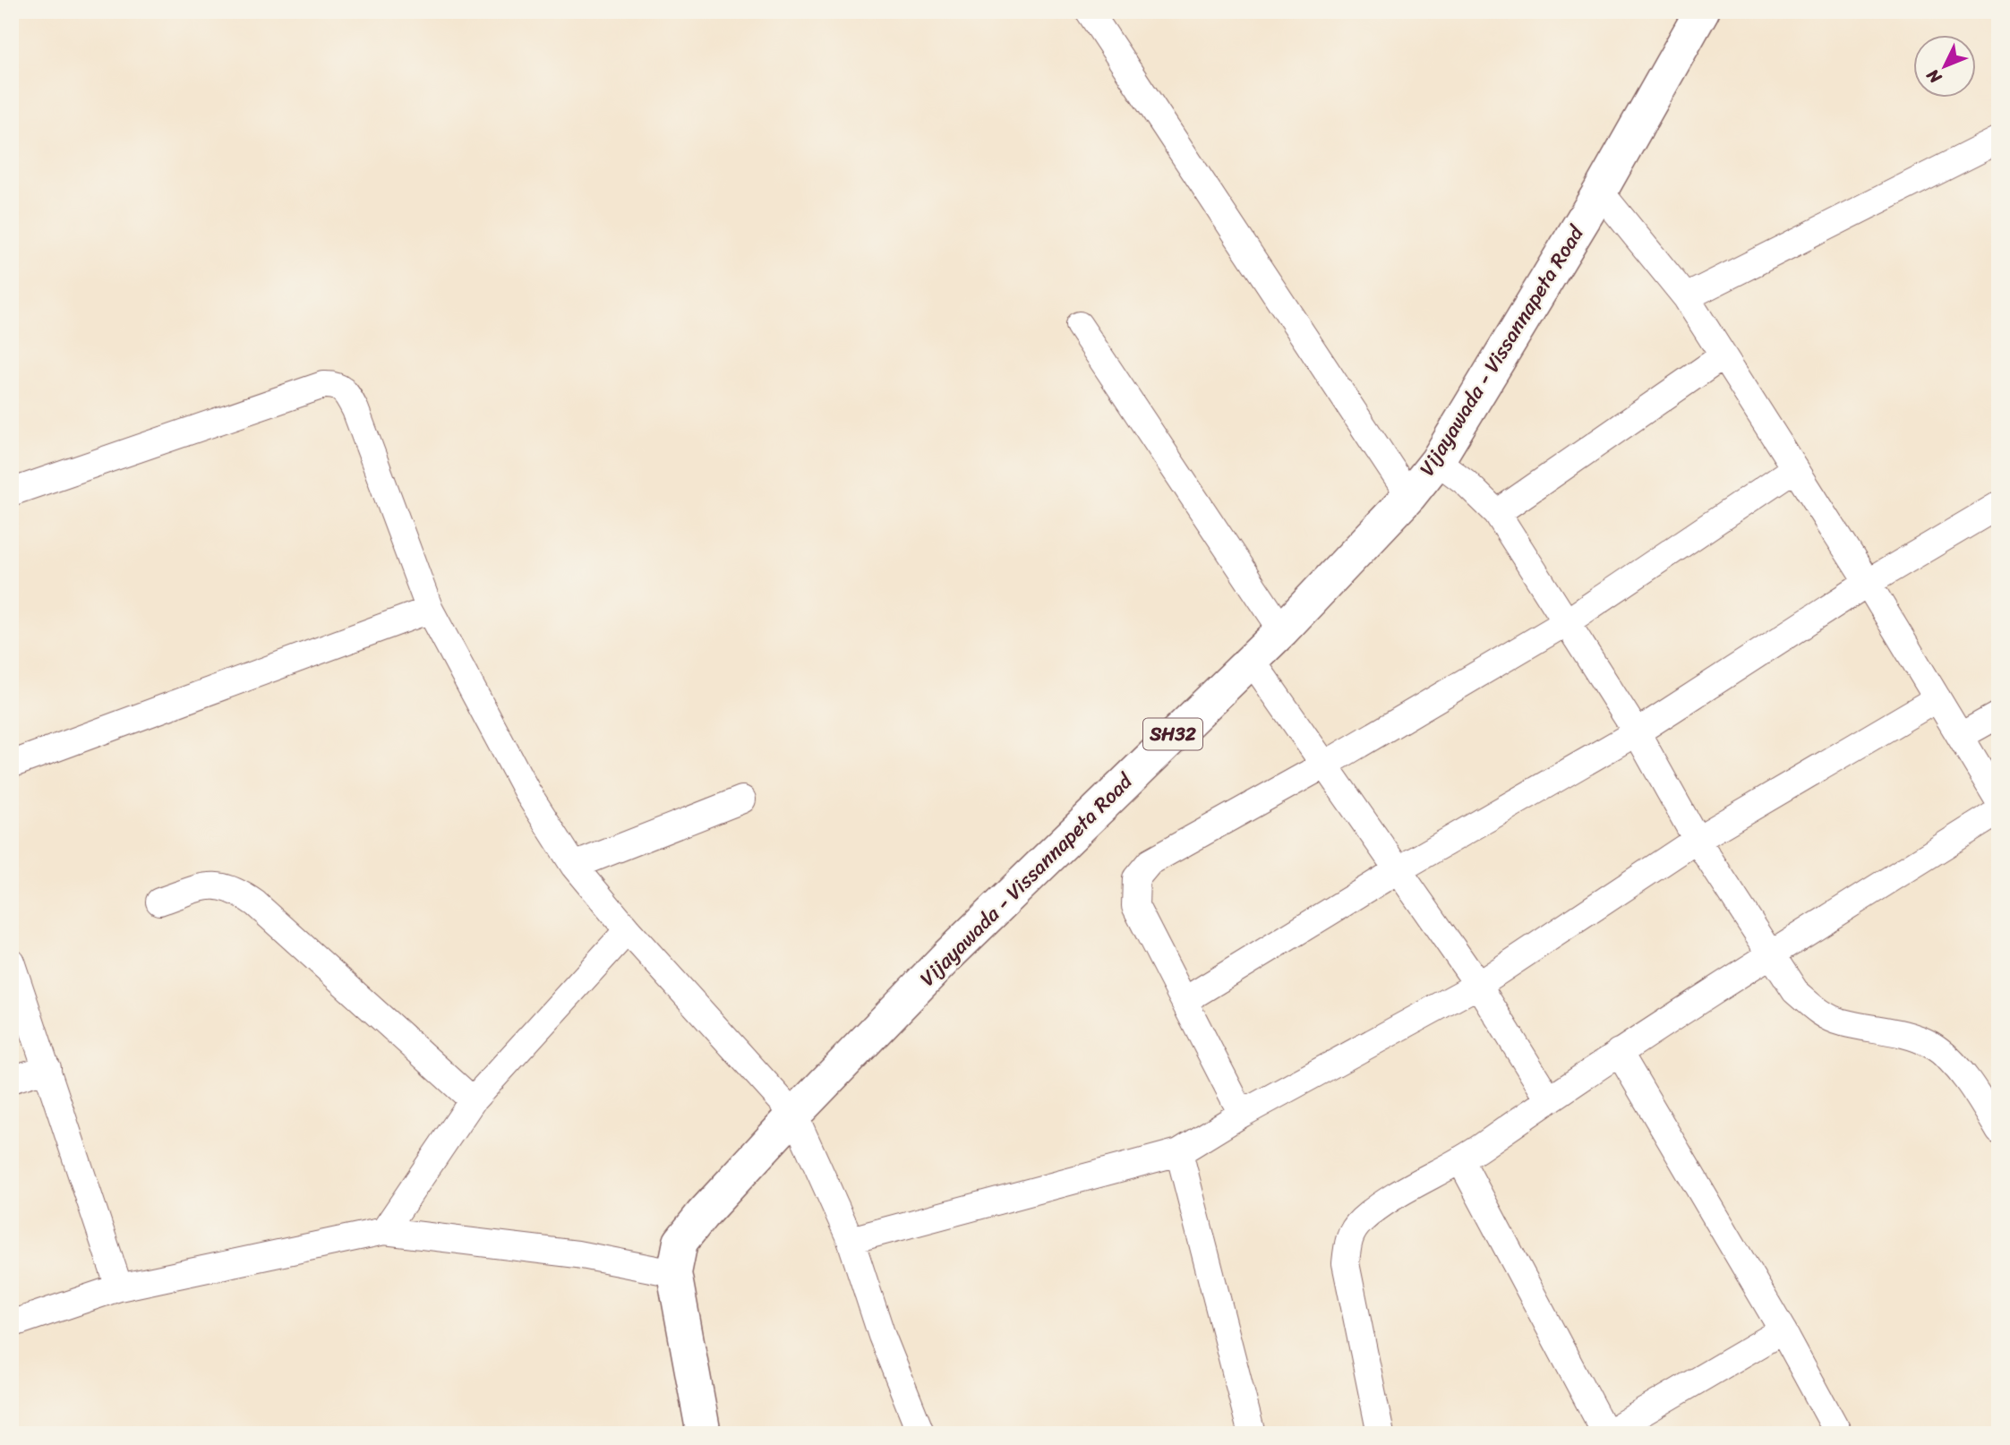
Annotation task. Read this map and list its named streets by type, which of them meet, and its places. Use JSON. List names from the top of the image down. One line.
{"streets":{"main road":["Vijayawada - Vissannapeta Road","SH32"]},"north":"bottom left"}
